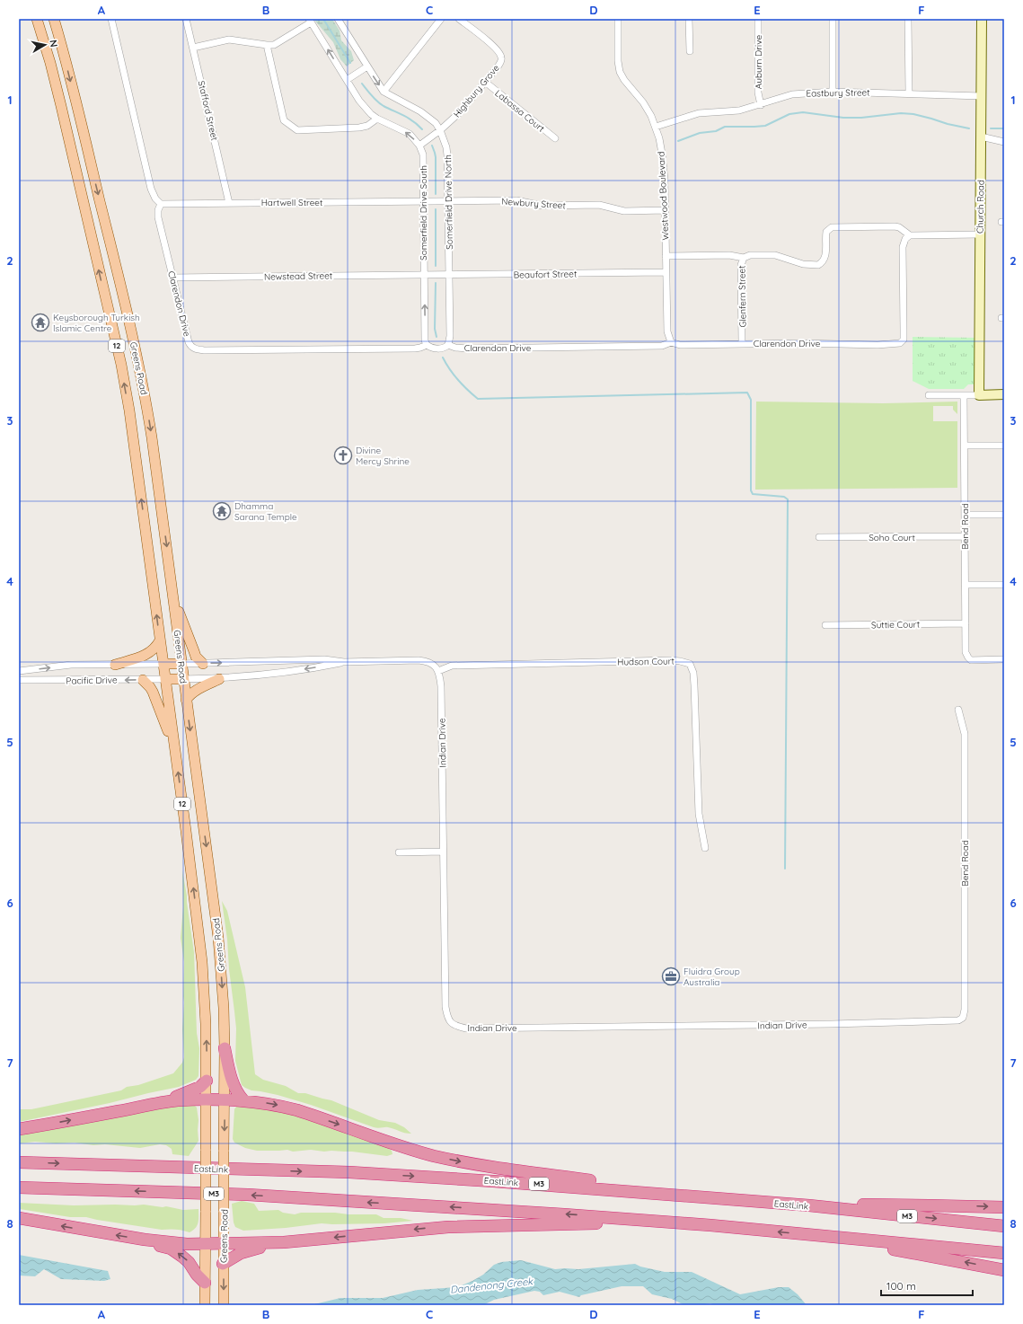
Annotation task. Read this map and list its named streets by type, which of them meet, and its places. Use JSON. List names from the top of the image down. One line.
{"streets":{"highway":["EastLink","M3"],"main road":["Church Road","12","Greens Road"],"street":["Auburn Drive","Highbury Grove","Eastbury Street","Stafford Street","Labassa Court","Westwood Boulevard","Hartwell Street","Somerfield Drive North","Newbury Street","Somerfield Drive South","Beaufort Street","Newstead Street","Glenfern Street","Clarendon Drive","Bend Road","Soho Court","Suttie Court","Hudson Court","Pacific Drive","Indian Drive"]},"crossings":[["Auburn Drive","Eastbury Street"],["Highbury Grove","Labassa Court"],["Highbury Grove","Somerfield Drive North"],["Highbury Grove","Somerfield Drive South"],["Eastbury Street","Westwood Boulevard"],["Eastbury Street","Church Road"],["Stafford Street","Hartwell Street"],["Westwood Boulevard","Newbury Street"],["Westwood Boulevard","Beaufort Street"],["Westwood Boulevard","Clarendon Drive"],["Hartwell Street","Newbury Street"],["Hartwell Street","Somerfield Drive South"],["Hartwell Street","Clarendon Drive"],["Somerfield Drive North","Newbury Street"],["Somerfield Drive North","Beaufort Street"],["Somerfield Drive North","Clarendon Drive"],["Newbury Street","Somerfield Drive South"],["Somerfield Drive South","Beaufort Street"],["Somerfield Drive South","Newstead Street"],["Somerfield Drive South","Clarendon Drive"],["Beaufort Street","Newstead Street"],["Newstead Street","Clarendon Drive"],["Glenfern Street","Clarendon Drive"],["Greens Road","Pacific Drive"],["Bend Road","Soho Court"],["Bend Road","Suttie Court"],["Bend Road","Indian Drive"],["Hudson Court","Indian Drive"]],"one_way":["Somerfield Drive South"],"water":["Dandenong Creek"],"places":{"temple":["Keysborough Turkish Islamic Centre","Dhamma Sarana Temple"],"church":["Divine Mercy Shrine"],"office":["Fluidra Group Australia"]},"scale_bar":"100 m","north":"right","grid":{"columns":["A","B","C","D","E","F"],"rows":["1","2","3","4","5","6","7","8"]}}
